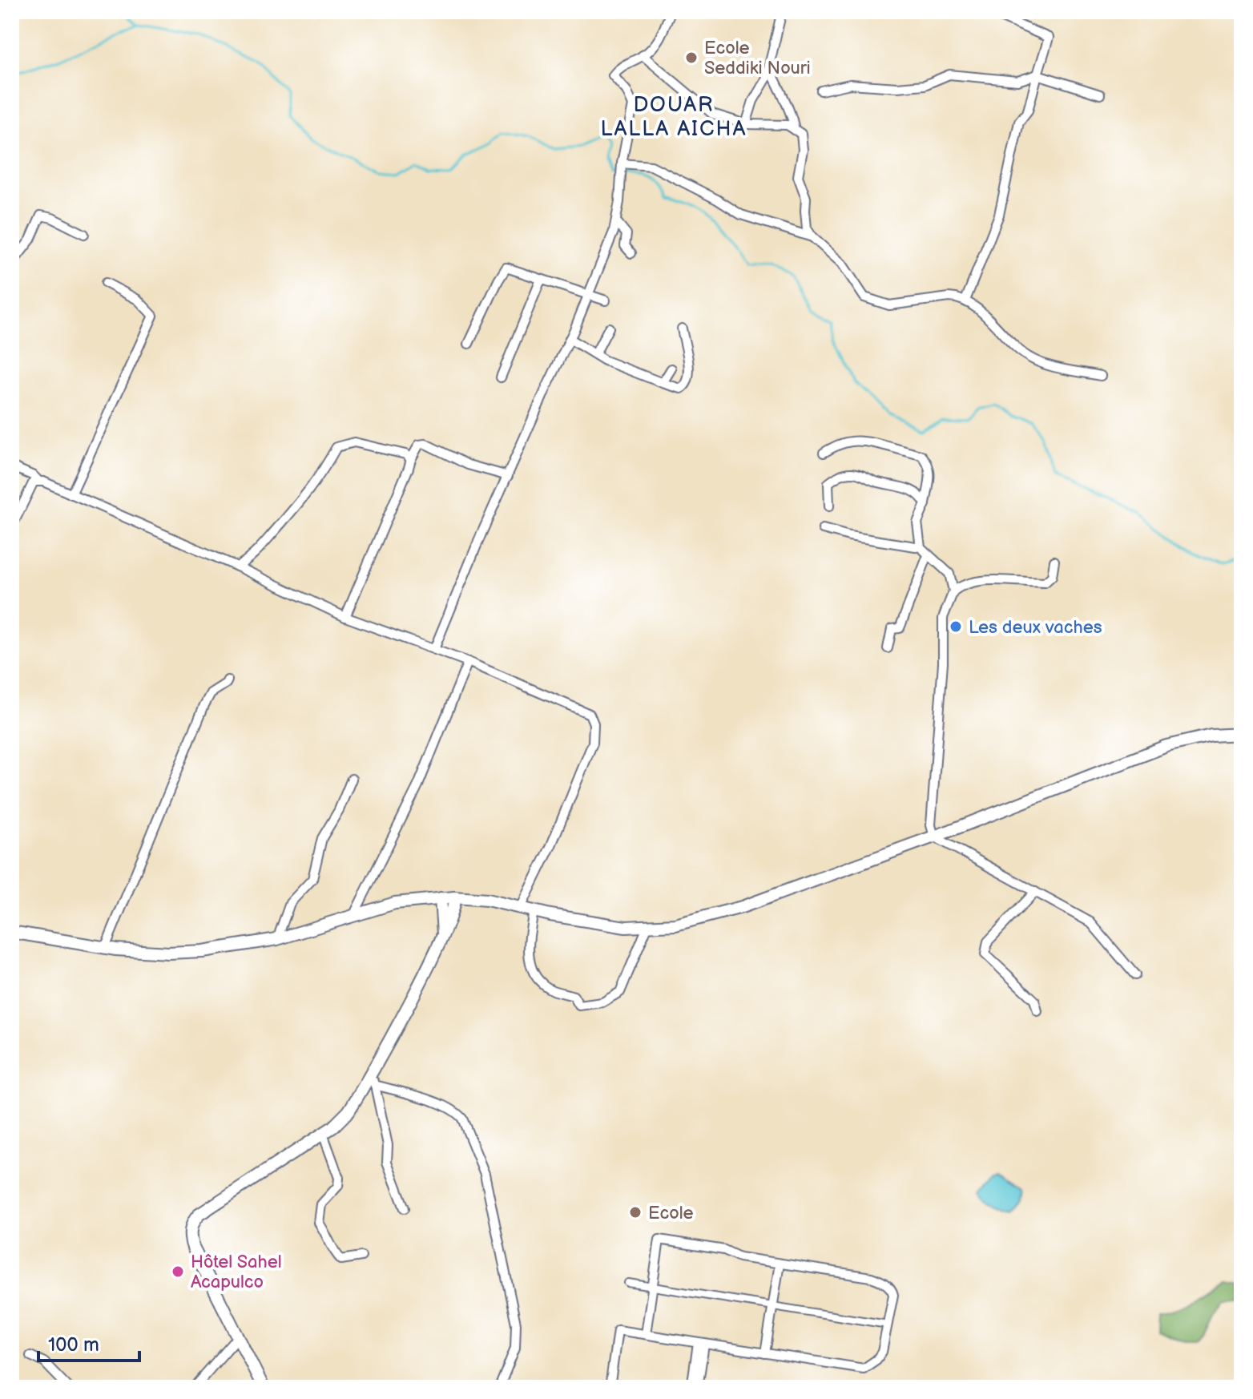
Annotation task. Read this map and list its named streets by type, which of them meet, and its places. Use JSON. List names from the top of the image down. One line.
{"districts":["DOUAR LALLA AICHA"],"places":["Ecole Seddiki Nouri","Les deux vaches","Ecole","Hôtel Sahel Acapulco"],"scale_bar":"100 m"}
